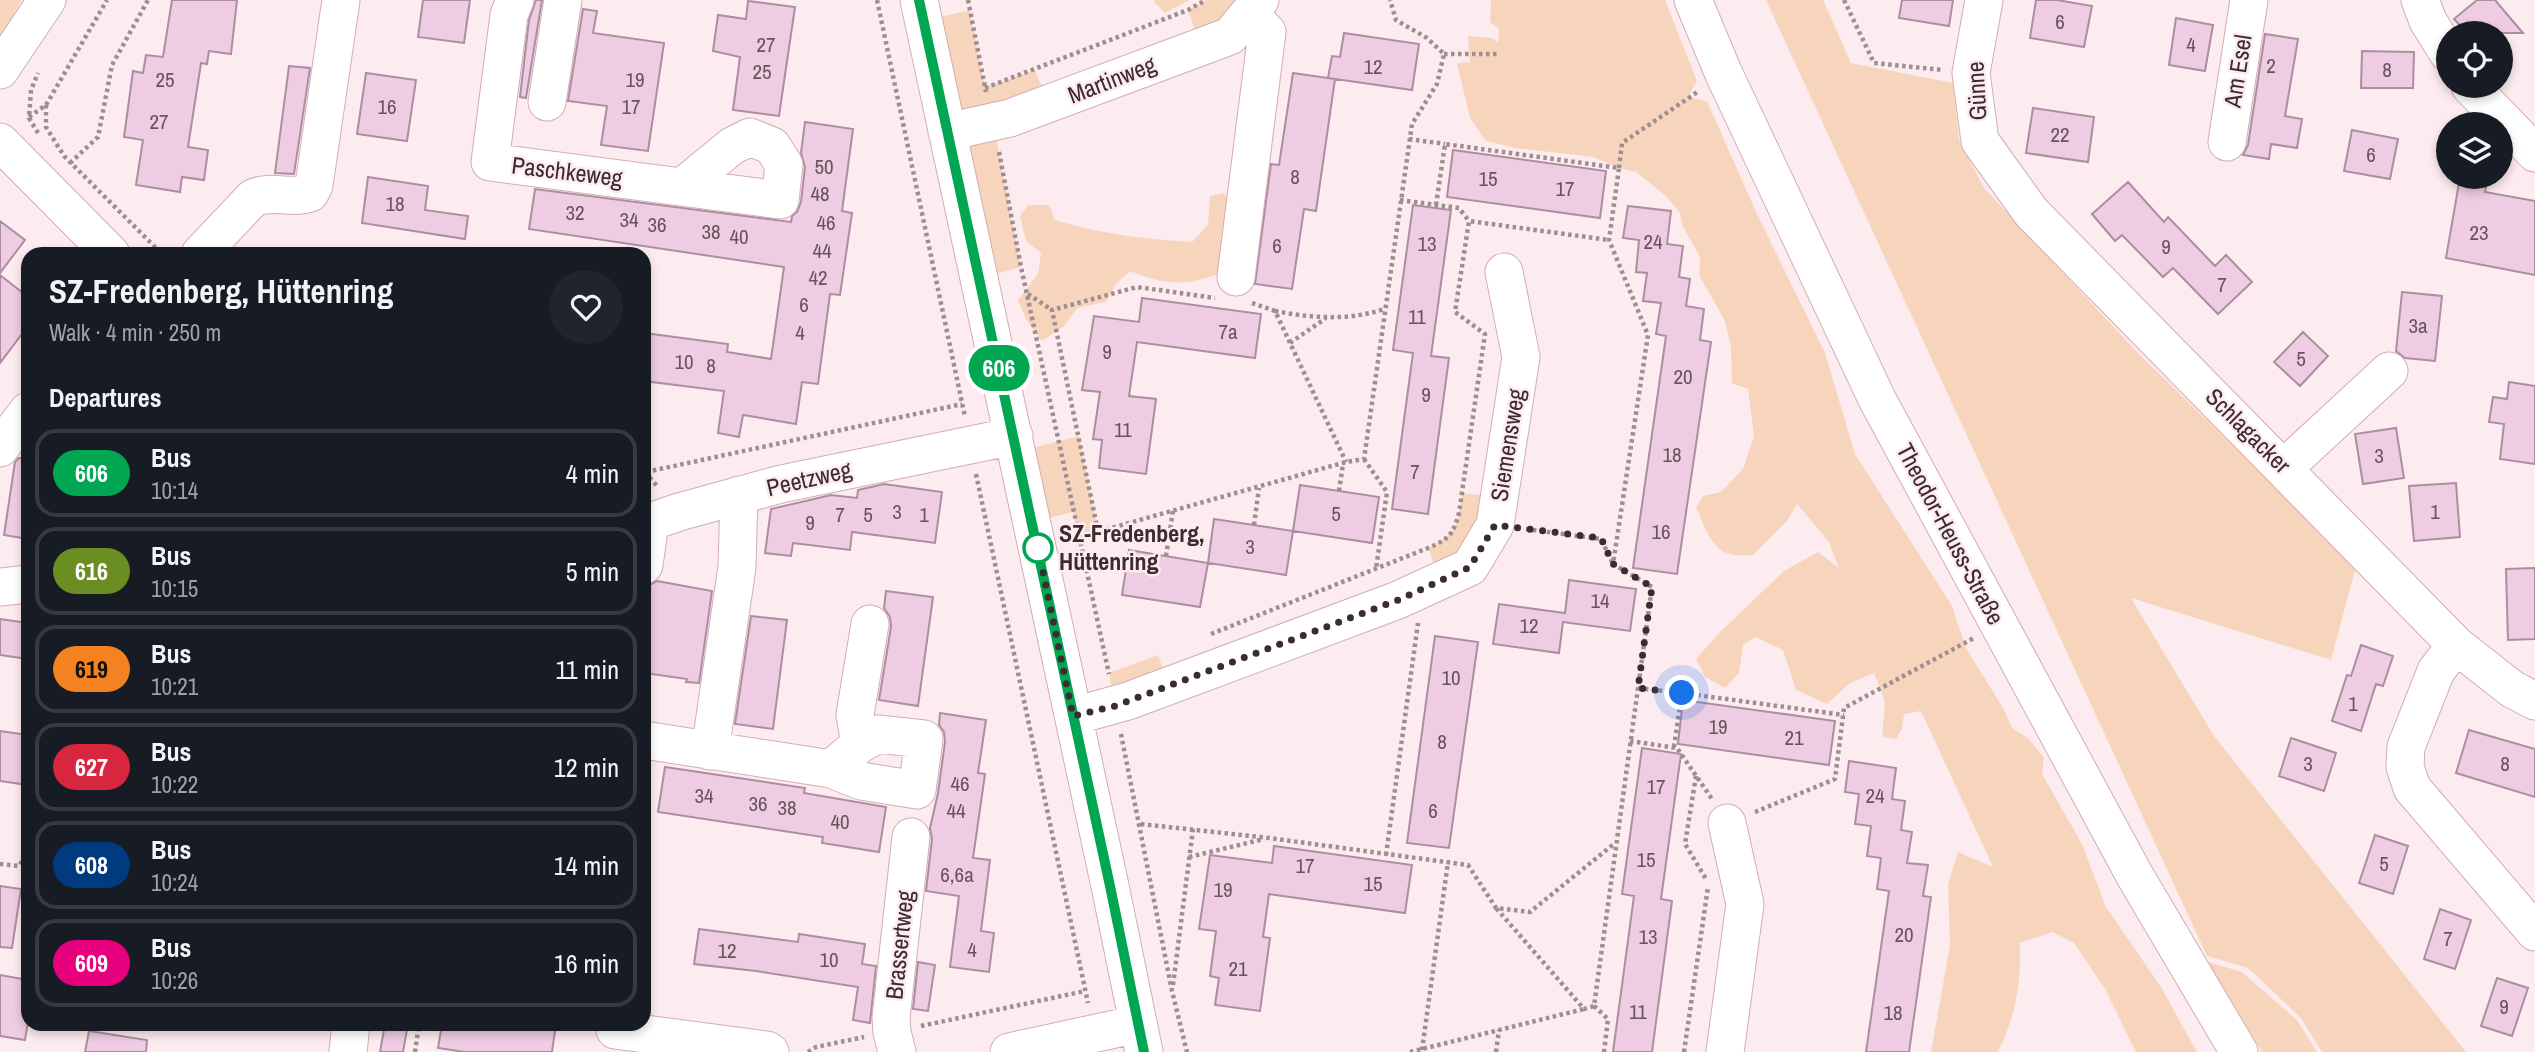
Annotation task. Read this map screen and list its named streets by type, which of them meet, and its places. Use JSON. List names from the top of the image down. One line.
{"streets":{"street":["Am Esel","Martinweg","Günne","Paschkeweg","Schlagacker","Siemensweg","Peetzweg","Theodor-Heuss-Straße","Brassertweg"]},"crossings":[["Günne","Schlagacker"]],"places":["SZ-Fredenberg, Hüttenring"],"lines":["bus line 606"],"house_numbers":["6","27","4","2","12","8","25","25","19","16","17","27","22","6","50","8","15","17","48","18","32","34","46","36","38","23","40","24","13","6","9","44","42","7","6","11","3a","7a","4","9","5","10","8","20","9","11","18","3","7","3","1","5","7","5","1","9","16","3","14","12","10","1","19","21","8","3","8","46","17","34","24","36","38","44","6","40","15","5","17","6,6a","15","19","20","13","7","4","12","10","21","9","11","18"],"page":{"on_map":"606","heading":[["SZ-Fredenberg, Hüttenring","Walk · 4 min · 250 m"],"Departures"],"list":[{"mark":"606","name":"Bus","note":"10:14","value":"4 min"},{"mark":"616","name":"Bus","note":"10:15","value":"5 min"},{"mark":"619","name":"Bus","note":"10:21","value":"11 min"},{"mark":"627","name":"Bus","note":"10:22","value":"12 min"},{"mark":"608","name":"Bus","note":"10:24","value":"14 min"},{"mark":"609","name":"Bus","note":"10:26","value":"16 min"}]}}
